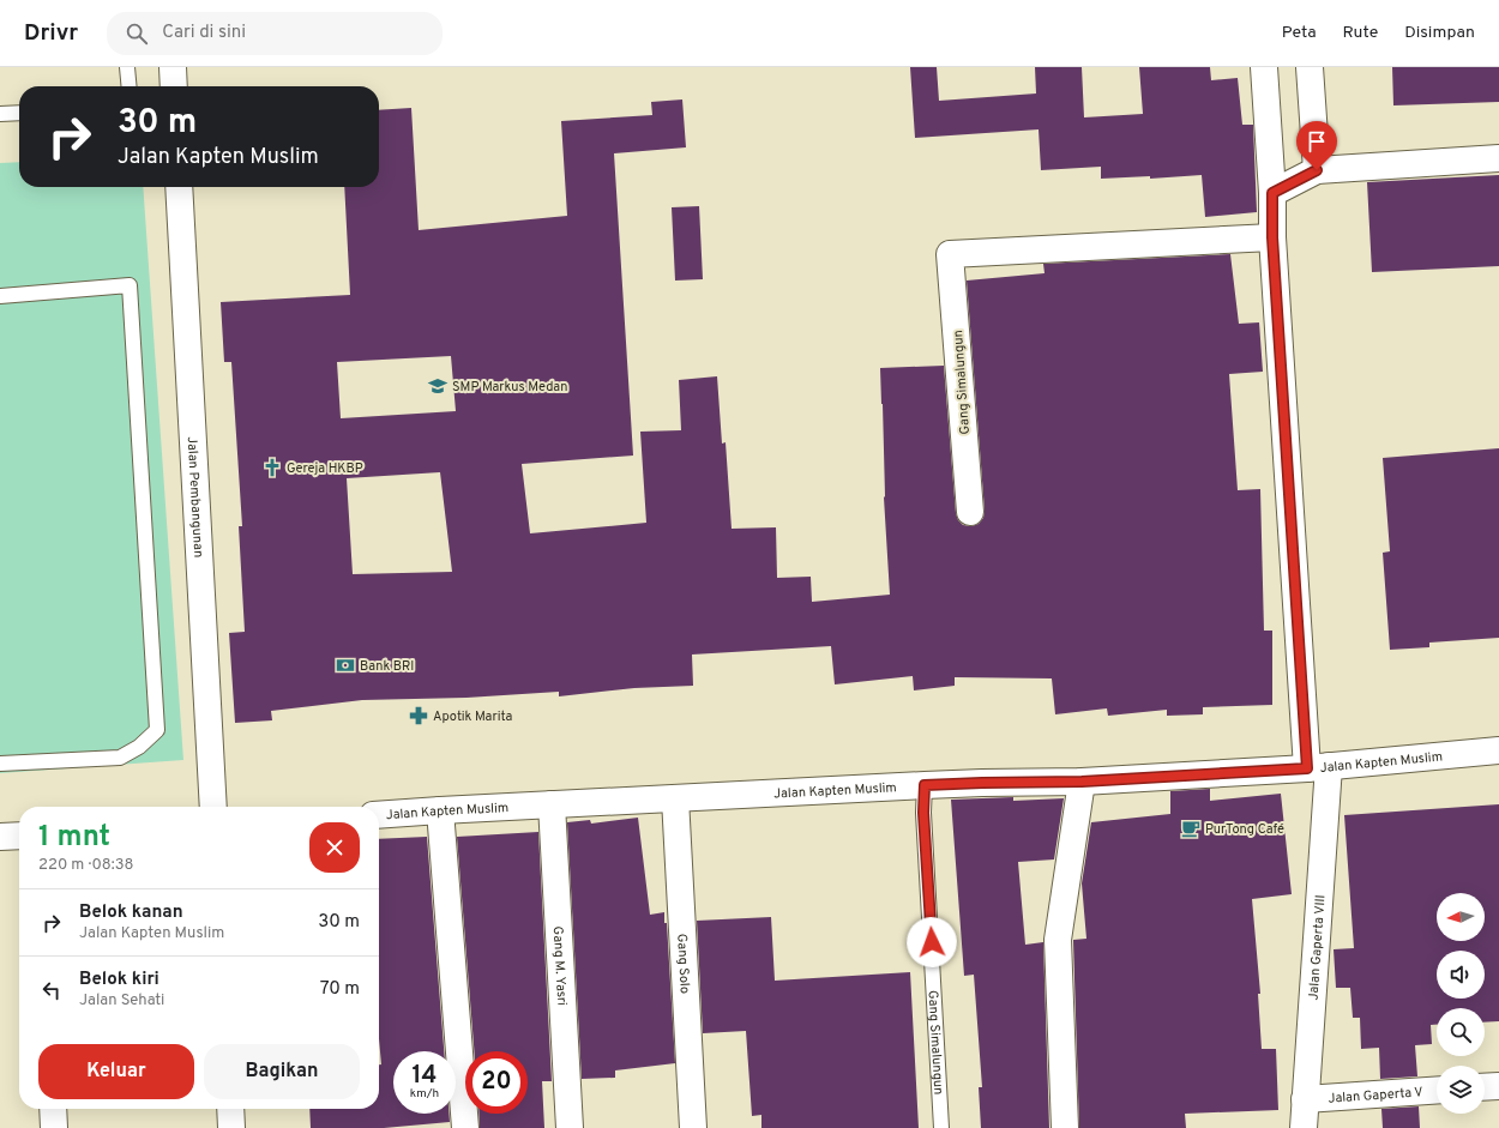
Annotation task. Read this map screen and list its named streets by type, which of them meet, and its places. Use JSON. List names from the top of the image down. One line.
{"streets":{"street":["Gang Simalungun","Jalan Pembangunan","Jalan Kapten Muslim","Jalan Gaperta VIII","Gang Solo","Gang M. Yasri","Jalan Gaperta V"]},"crossings":[["Gang Simalungun","Jalan Kapten Muslim"],["Gang Simalungun","Jalan Gaperta VIII"],["Jalan Kapten Muslim","Jalan Gaperta VIII"],["Jalan Kapten Muslim","Gang Solo"],["Jalan Kapten Muslim","Gang M. Yasri"],["Jalan Gaperta VIII","Jalan Gaperta V"]],"places":{"school or university":["SMP Markus Medan"],"church":["Gereja HKBP"],"bank":["Bank BRI"],"pharmacy":["Apotik Marita"],"cafe":["PurTong Café"]},"north":"left","page":{"header":"Drivr","search":"Cari di sini","nav":["Peta","Rute","Disimpan"],"turn":["30 m","Jalan Kapten Muslim"],"heading":["1 mnt","220 m · 08:38"],"list":[{"name":"Belok kanan","note":"Jalan Kapten Muslim","value":"30 m"},{"name":"Belok kiri","note":"Jalan Sehati","value":"70 m"}],"buttons":["Keluar","Bagikan"],"speed":"14 km/h","limit":"20"}}
